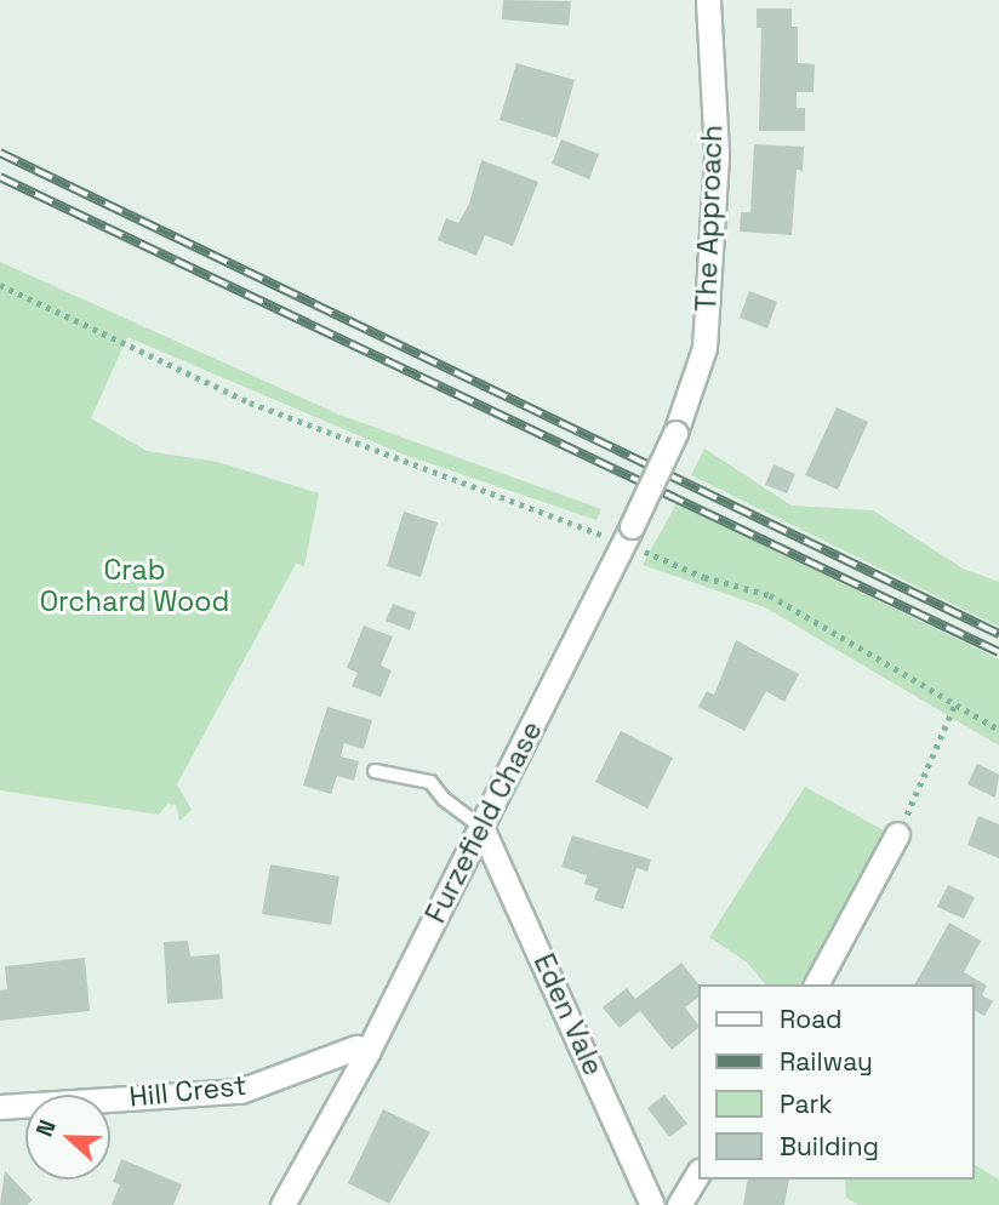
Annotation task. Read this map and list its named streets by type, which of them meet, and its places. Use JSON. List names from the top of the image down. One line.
{"streets":{"street":["The Approach","Furzefield Chase","Eden Vale","Hill Crest"]},"crossings":[["The Approach","Furzefield Chase"],["Furzefield Chase","Eden Vale"],["Furzefield Chase","Hill Crest"]],"parks":["Crab Orchard Wood"],"legend":["Road","Railway","Park","Building"],"north":"left"}
